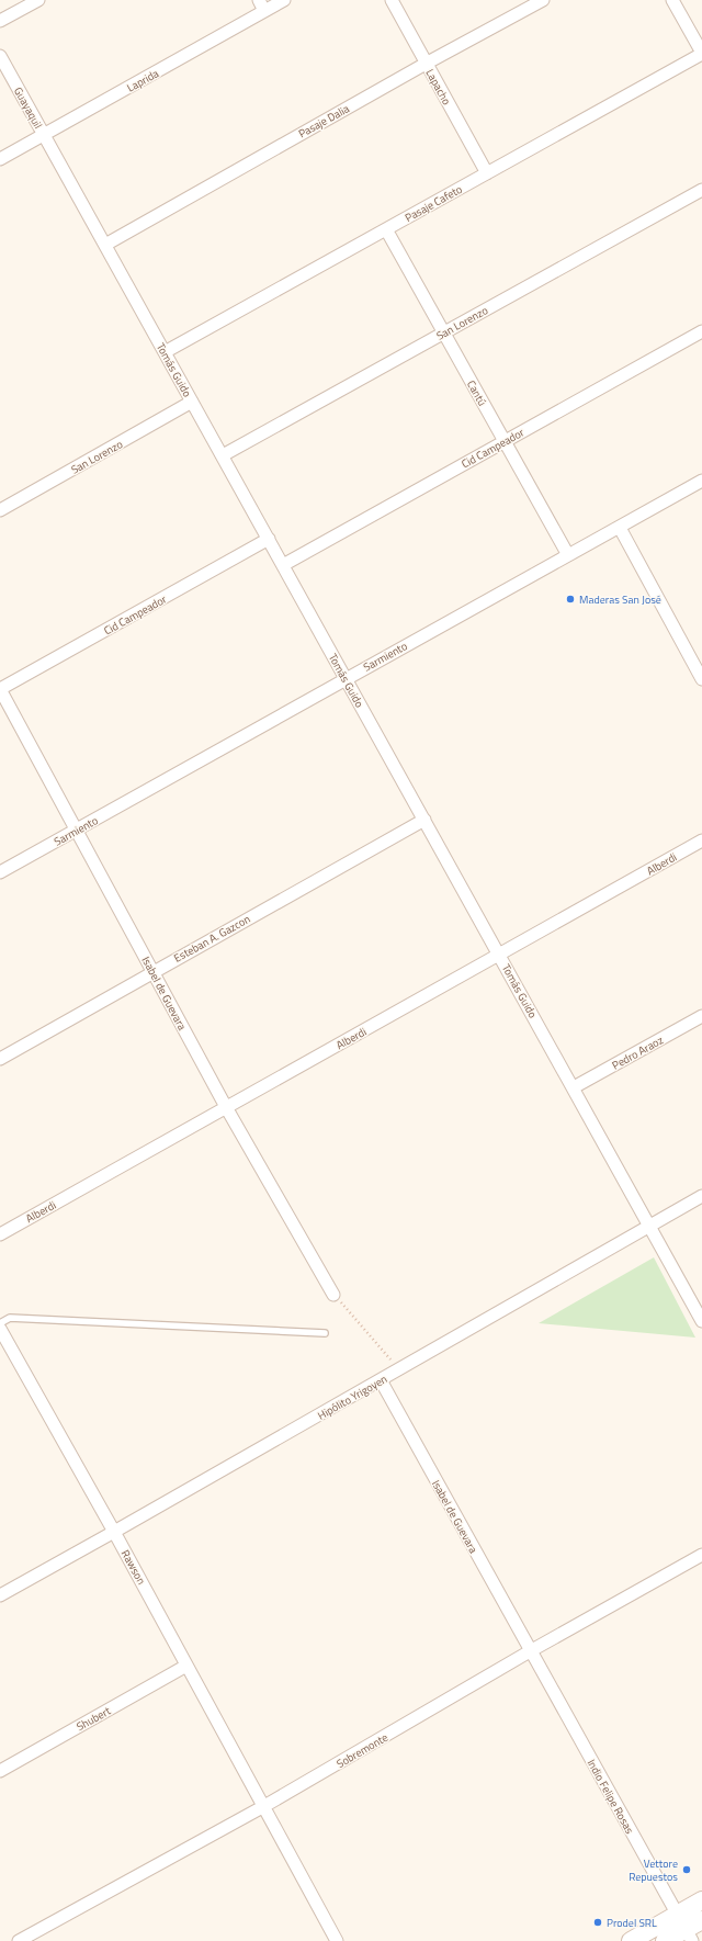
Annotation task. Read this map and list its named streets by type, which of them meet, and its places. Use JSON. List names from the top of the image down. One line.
{"streets":{"street":["Laprida","Lapacho","Guayaquil","Pasaje Dalia","Pasaje Cafeto","San Lorenzo","Tomás Guido","Cantú","Cid Campeador","Sarmiento","Alberdi","Esteban A. Gazcon","Isabel de Guevara","Pedro Araoz","Hipólito Yrigoyen","Rawson","Shubert","Sobremonte","Indio Felipe Rosas"]},"crossings":[["Laprida","Guayaquil"],["Laprida","Tomás Guido"],["Lapacho","Pasaje Dalia"],["Lapacho","Pasaje Cafeto"],["Guayaquil","Tomás Guido"],["Pasaje Dalia","Tomás Guido"],["Pasaje Cafeto","Tomás Guido"],["Pasaje Cafeto","Cantú"],["San Lorenzo","Tomás Guido"],["San Lorenzo","Cantú"],["Tomás Guido","Cid Campeador"],["Tomás Guido","Sarmiento"],["Tomás Guido","Alberdi"],["Tomás Guido","Esteban A. Gazcon"],["Tomás Guido","Pedro Araoz"],["Tomás Guido","Hipólito Yrigoyen"],["Cantú","Cid Campeador"],["Cantú","Sarmiento"],["Cid Campeador","Isabel de Guevara"],["Sarmiento","Isabel de Guevara"],["Alberdi","Isabel de Guevara"],["Esteban A. Gazcon","Isabel de Guevara"],["Isabel de Guevara","Hipólito Yrigoyen"],["Isabel de Guevara","Sobremonte"],["Isabel de Guevara","Indio Felipe Rosas"],["Hipólito Yrigoyen","Rawson"],["Rawson","Shubert"],["Rawson","Sobremonte"],["Sobremonte","Indio Felipe Rosas"]],"places":["Maderas San José","Vettore Repuestos","Prodel SRL"]}
